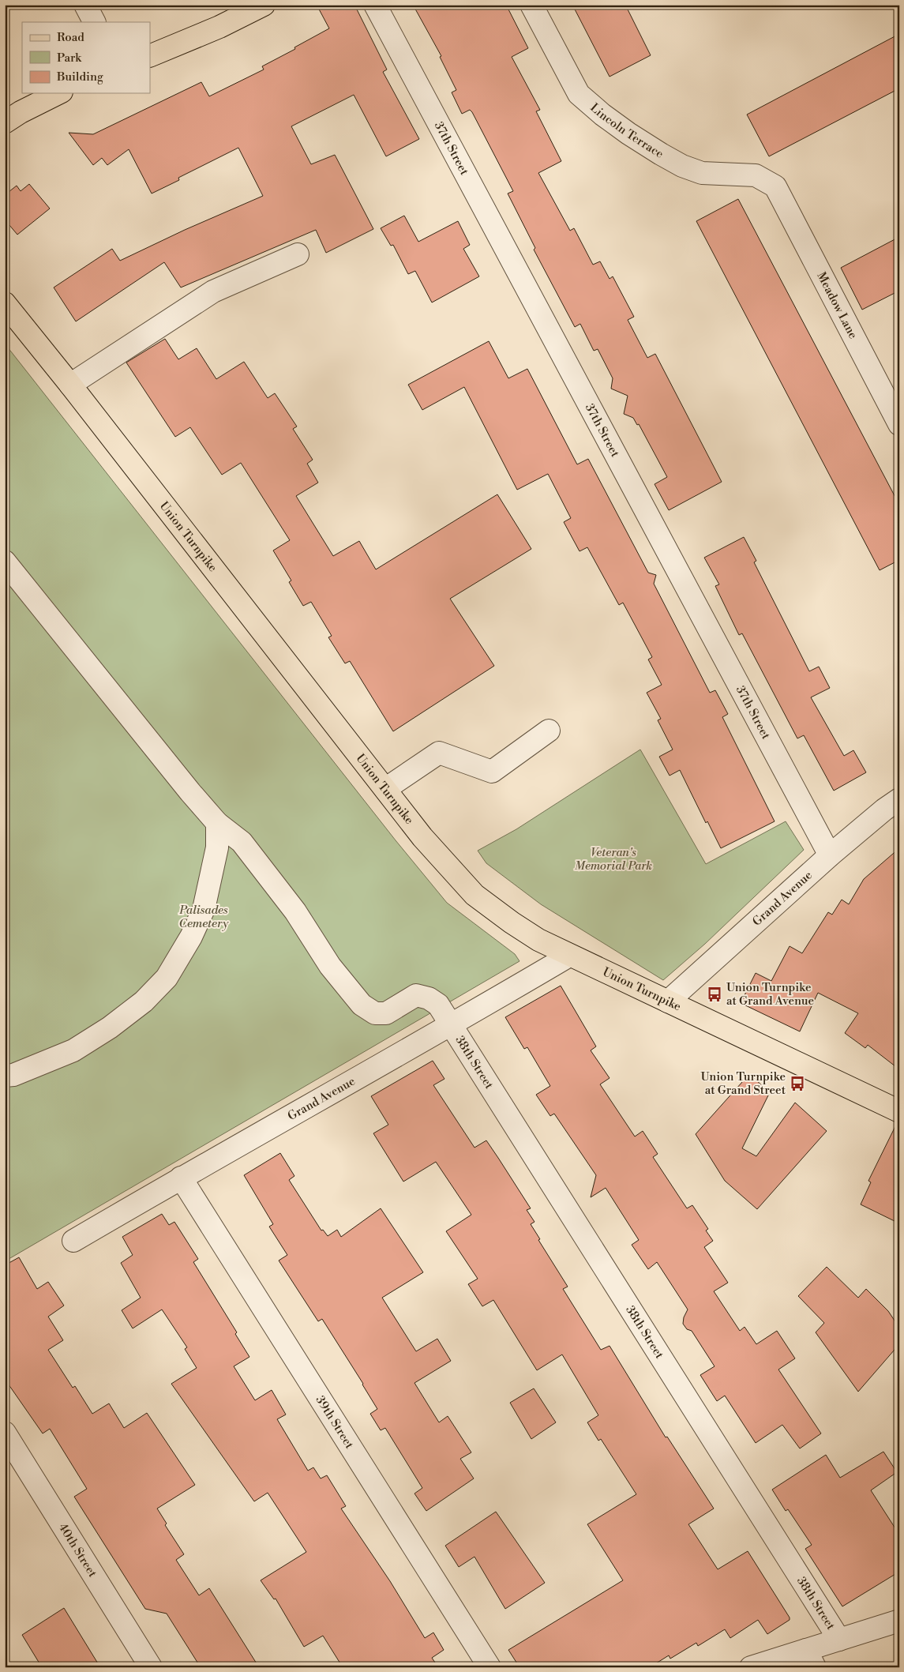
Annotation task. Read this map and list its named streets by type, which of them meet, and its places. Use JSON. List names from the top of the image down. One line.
{"streets":{"main road":["Union Turnpike"],"street":["Lincoln Terrace","37th Street","Meadow Lane","Grand Avenue","38th Street","39th Street","40th Street"]},"crossings":[["Lincoln Terrace","Meadow Lane"],["37th Street","Grand Avenue"],["Union Turnpike","Grand Avenue"],["Grand Avenue","38th Street"],["Grand Avenue","39th Street"]],"parks":["Veteran's Memorial Park","Palisades Cemetery"],"places":{"bus stop":["Union Turnpike at Grand Avenue","Union Turnpike at Grand Street"]},"legend":["Road","Park","Building"]}
